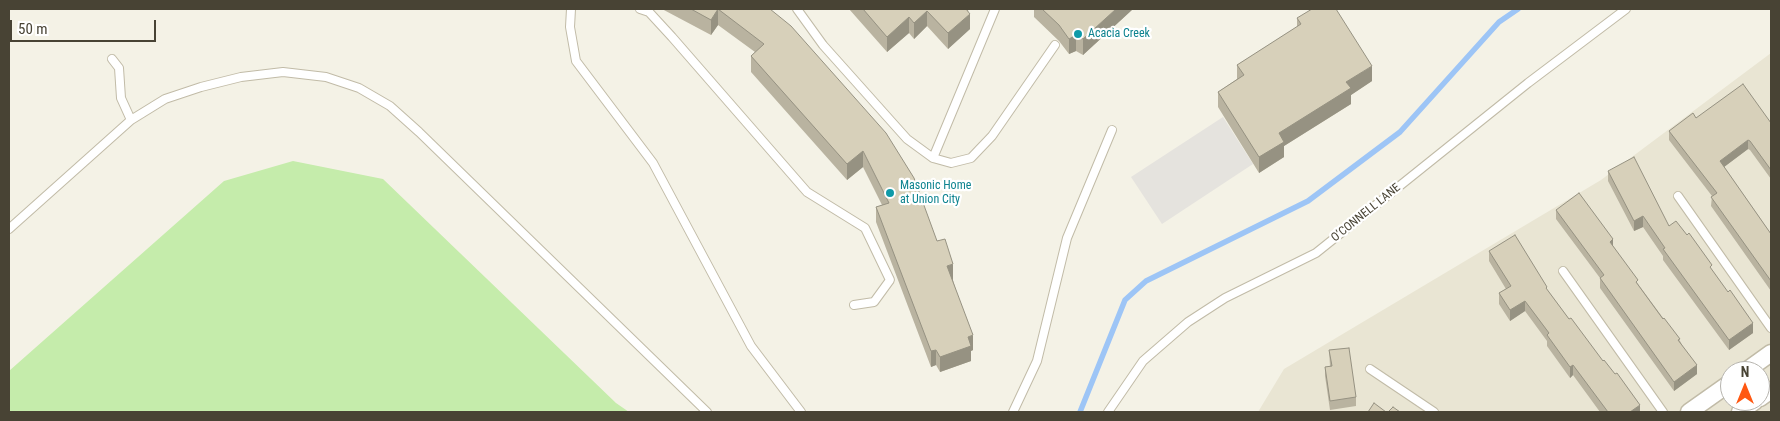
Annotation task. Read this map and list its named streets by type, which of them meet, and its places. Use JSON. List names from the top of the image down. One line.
{"streets":{"lane":["O’CONNELL LANE"]},"places":["Acacia Creek","Masonic Home at Union City"],"scale_bar":"50 m","north":"top"}
